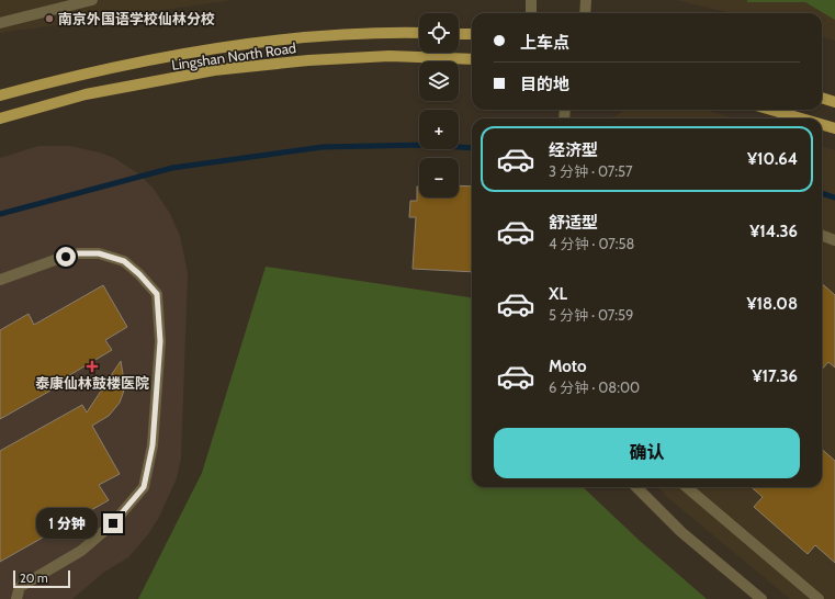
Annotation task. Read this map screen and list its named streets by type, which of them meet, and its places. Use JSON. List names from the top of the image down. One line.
{"streets":{"main road":["Lingshan North Road"]},"places":{"other":["南京外国语学校仙林分校"],"health":["泰康仙林鼓楼医院"]},"scale_bar":"20 m","page":{"map_buttons":["+","−"],"banner":["上车点","目的地"],"list":[{"name":"经济型","note":"3 分钟 · 07:57","value":"¥10.64"},{"name":"舒适型","note":"4 分钟 · 07:58","value":"¥14.36"},{"name":"XL","note":"5 分钟 · 07:59","value":"¥18.08"},{"name":"Moto","note":"6 分钟 · 08:00","value":"¥17.36"}],"buttons":"确认","bubble":"1 分钟","scale":"20 m"}}
